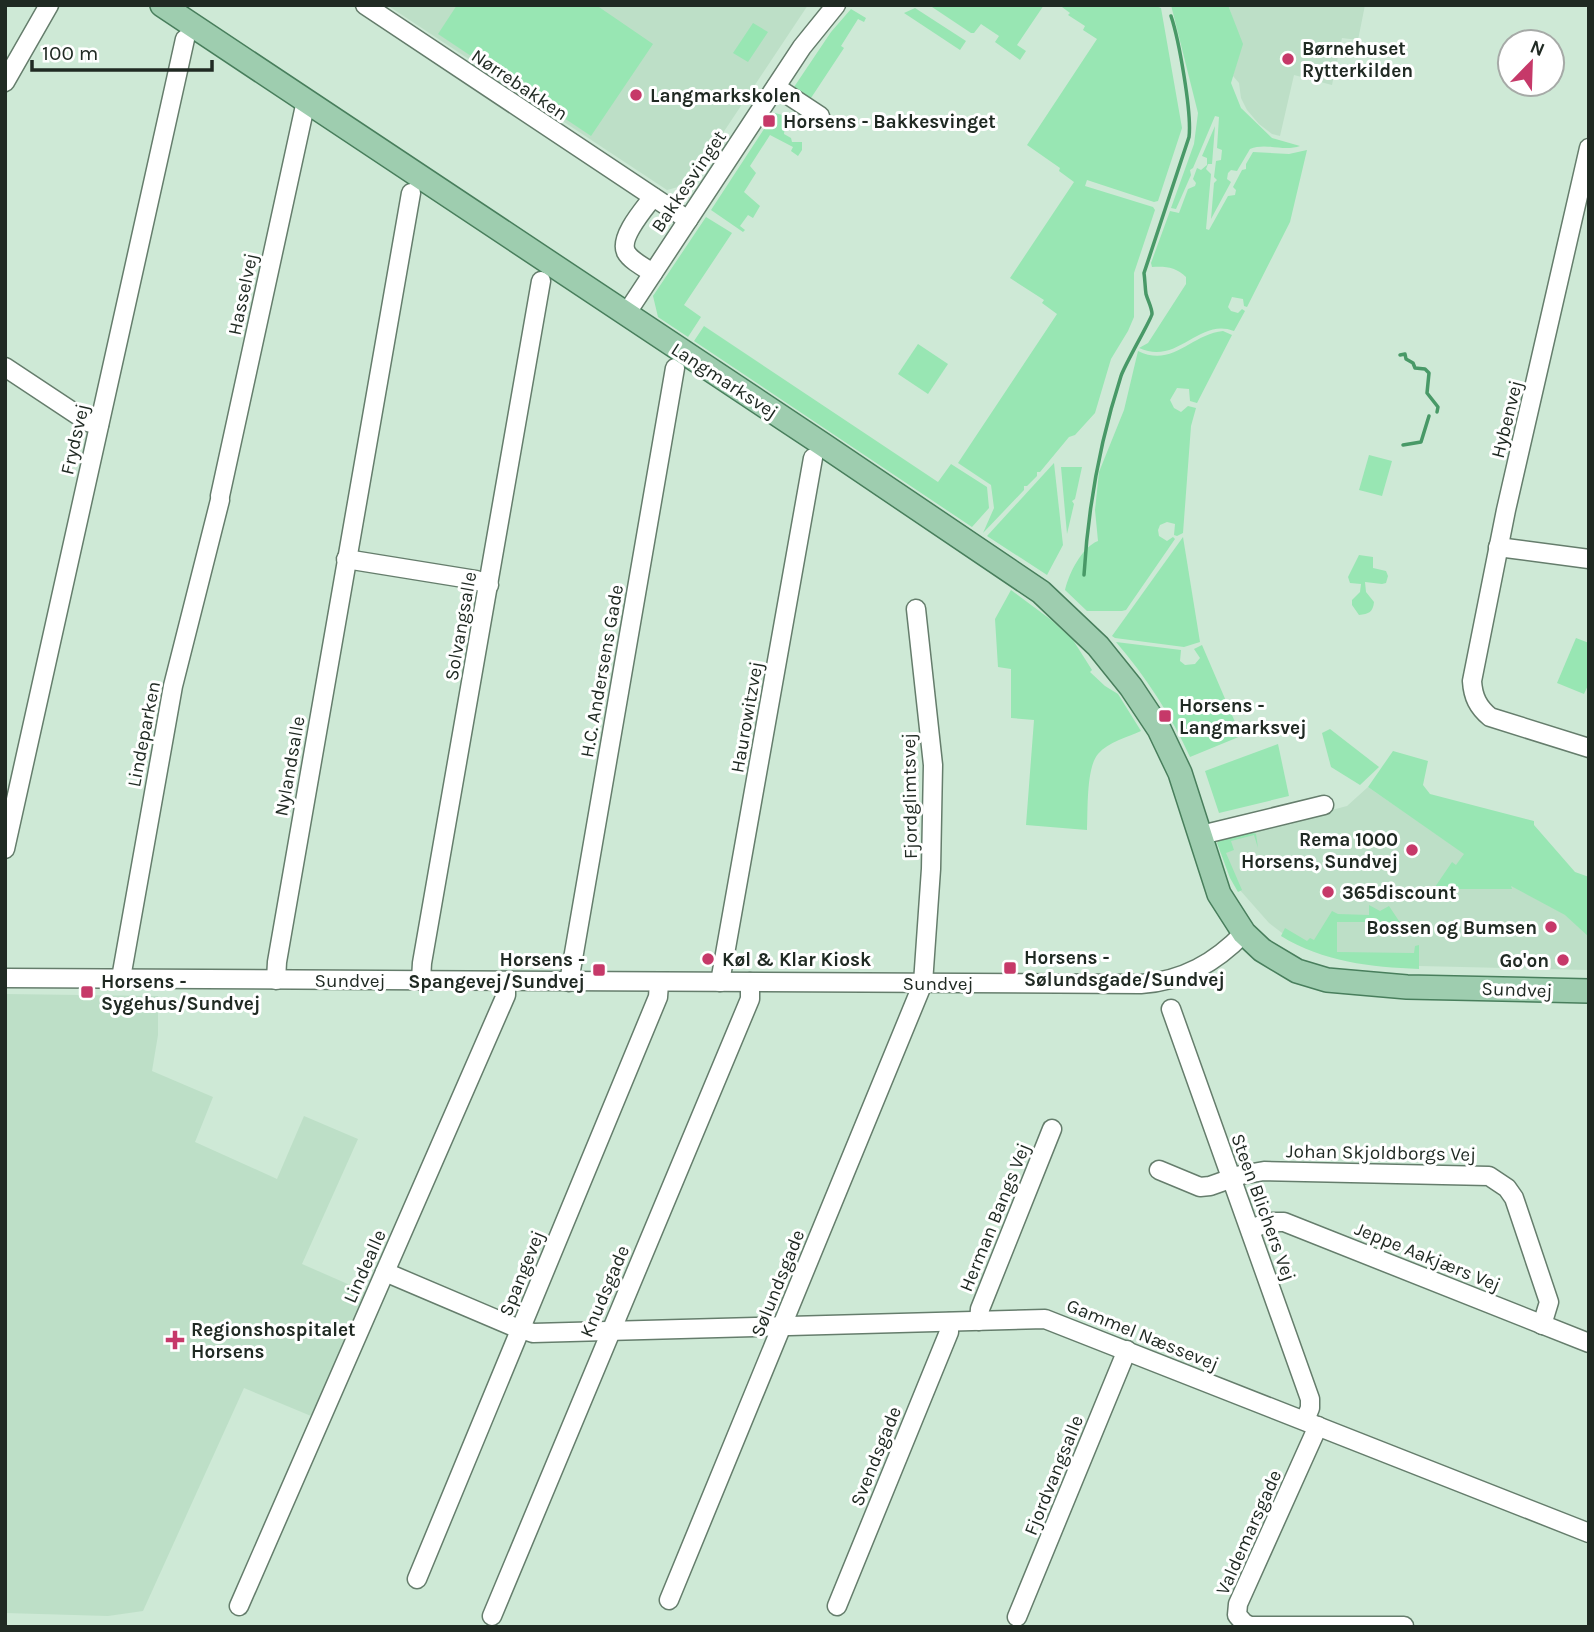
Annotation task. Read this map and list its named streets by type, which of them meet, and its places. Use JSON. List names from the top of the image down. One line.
{"streets":{"main road":["Langmarksvej","Sundvej"],"street":["Nørrebakken","Bakkesvinget","Hasselvej","Hybenvej","Frydsvej","Solvangsalle","H.C. Andersens Gade","Haurowitzvej","Lindeparken","Nylandsalle","Fjordglimtsvej","Johan Skjoldborgs Vej","Steen Blichers Vej","Herman Bangs Vej","Jeppe Aakjærs Vej","Lindealle","Spangevej","Sølundsgade","Knudsgade","Gammel Næssevej","Svendsgade","Fjordvangsalle","Valdemarsgade"]},"crossings":[["Nørrebakken","Bakkesvinget"],["Bakkesvinget","Langmarksvej"],["Hasselvej","Langmarksvej"],["Hasselvej","Lindeparken"],["Langmarksvej","Sundvej"],["Solvangsalle","Sundvej"],["H.C. Andersens Gade","Sundvej"],["Haurowitzvej","Sundvej"],["Lindeparken","Sundvej"],["Nylandsalle","Sundvej"],["Fjordglimtsvej","Sundvej"],["Fjordglimtsvej","Sølundsgade"],["Sundvej","Lindealle"],["Sundvej","Spangevej"],["Sundvej","Sølundsgade"],["Sundvej","Knudsgade"],["Johan Skjoldborgs Vej","Steen Blichers Vej"],["Johan Skjoldborgs Vej","Jeppe Aakjærs Vej"],["Steen Blichers Vej","Jeppe Aakjærs Vej"],["Steen Blichers Vej","Gammel Næssevej"],["Steen Blichers Vej","Valdemarsgade"],["Herman Bangs Vej","Gammel Næssevej"],["Lindealle","Gammel Næssevej"],["Spangevej","Gammel Næssevej"],["Sølundsgade","Gammel Næssevej"],["Knudsgade","Gammel Næssevej"],["Gammel Næssevej","Svendsgade"],["Gammel Næssevej","Fjordvangsalle"],["Gammel Næssevej","Valdemarsgade"]],"places":{"other":["Børnehuset Rytterkilden","Langmarkskolen","Rema 1000 Horsens, Sundvej","365discount","Bossen og Bumsen","Køl & Klar Kiosk","Go'on"],"transit":["Horsens - Bakkesvinget","Horsens - Langmarksvej","Horsens - Sølundsgade/Sundvej","Horsens - Spangevej/Sundvej","Horsens - Sygehus/Sundvej"],"health":["Regionshospitalet Horsens"]},"scale_bar":"100 m","north":"top right"}
